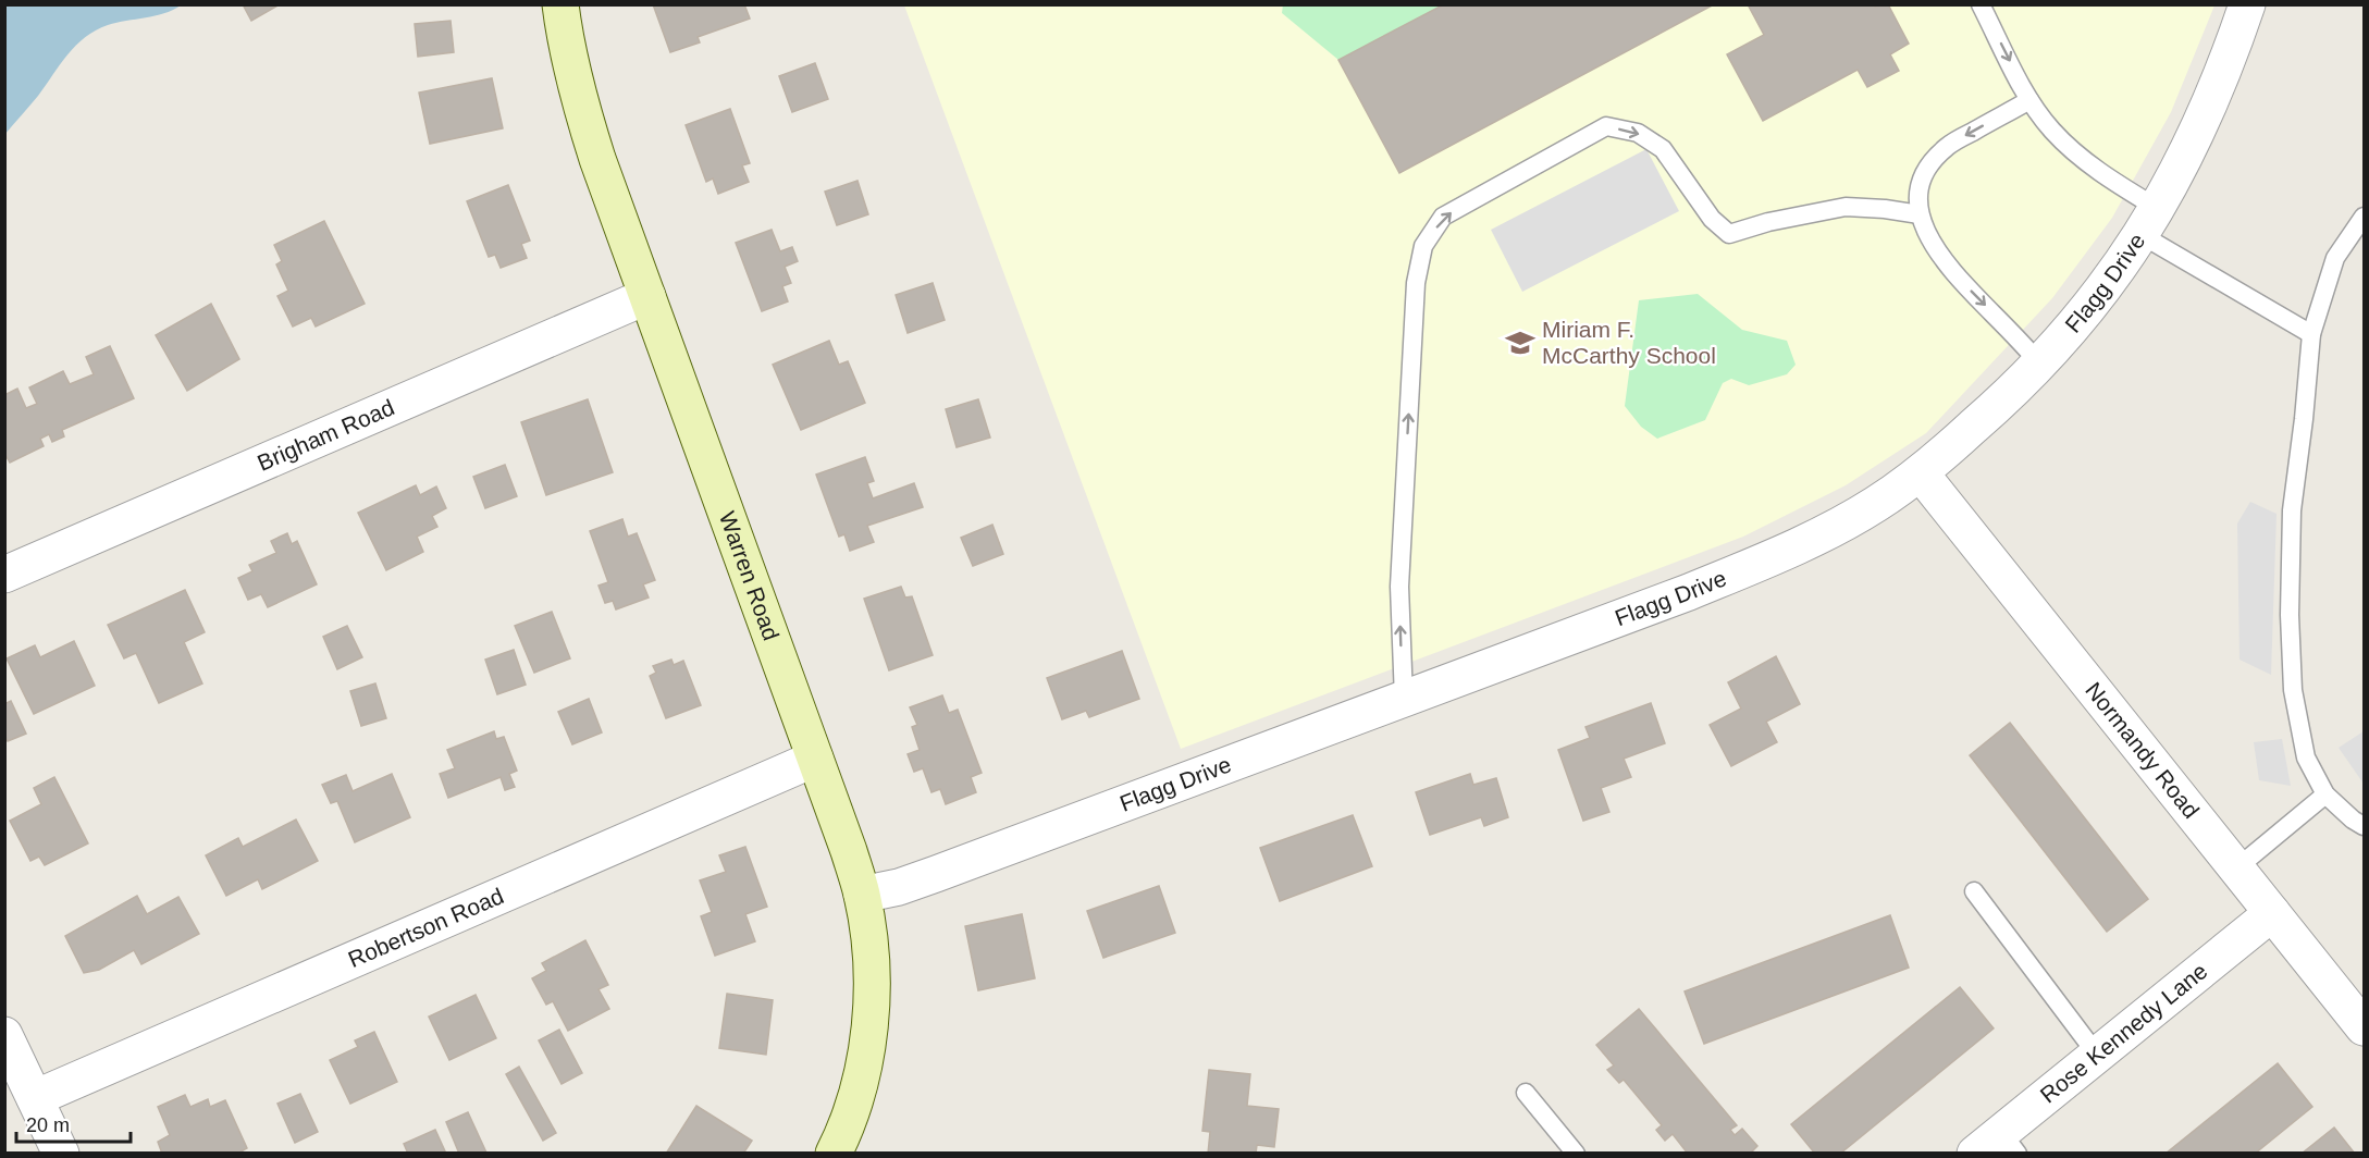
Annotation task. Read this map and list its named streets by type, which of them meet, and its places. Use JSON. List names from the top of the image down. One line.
{"streets":{"street":["Flagg Drive","Brigham Road","Warren Road","Normandy Road","Robertson Road","Rose Kennedy Lane"]},"crossings":[["Flagg Drive","Warren Road"],["Flagg Drive","Normandy Road"],["Brigham Road","Warren Road"],["Warren Road","Robertson Road"],["Normandy Road","Rose Kennedy Lane"]],"places":{"school or university":["Miriam F. McCarthy School"]},"scale_bar":"20 m"}
